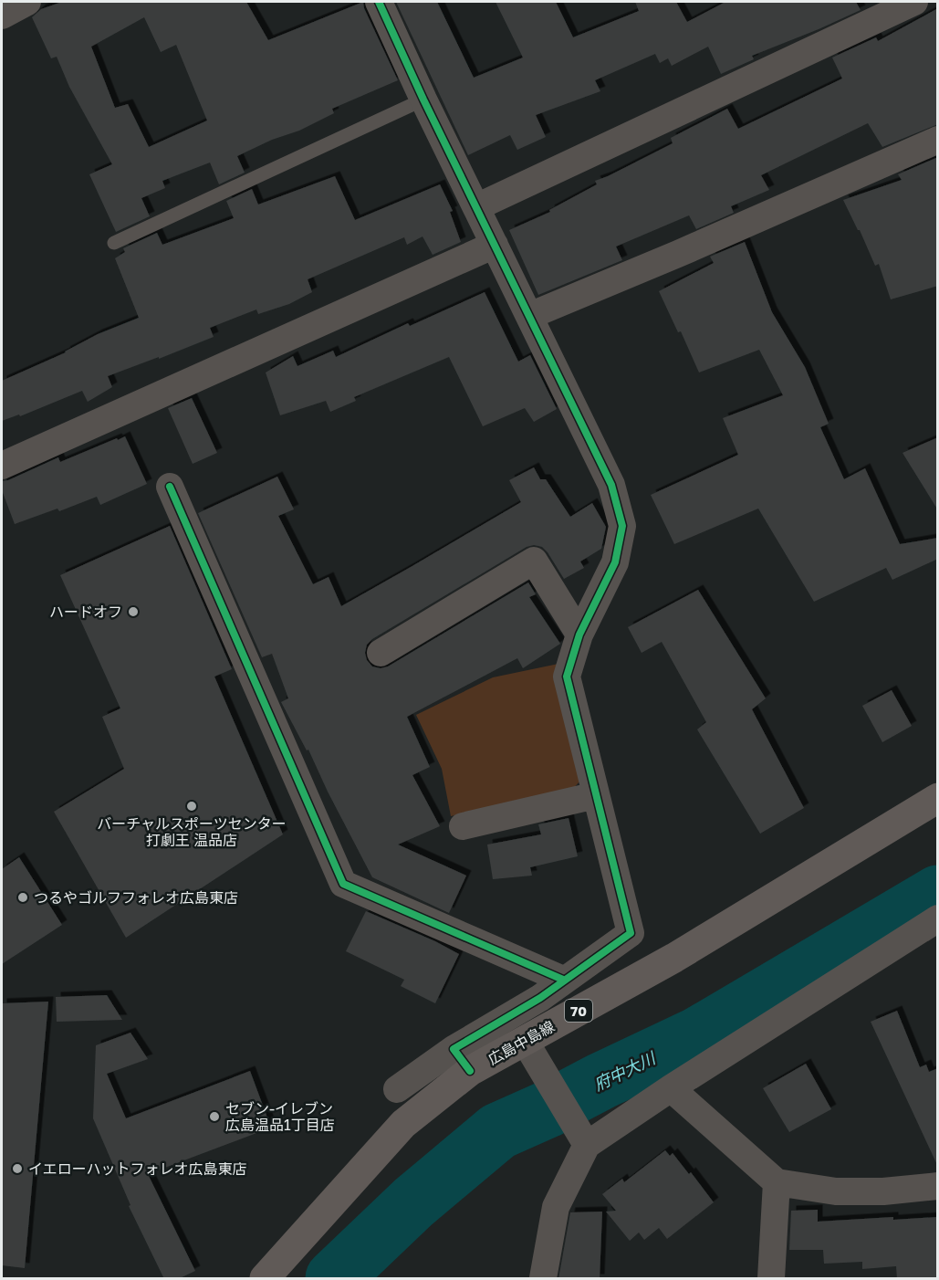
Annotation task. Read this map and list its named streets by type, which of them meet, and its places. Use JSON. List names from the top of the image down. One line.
{"streets":{"main road":["70","広島中島線"]},"water":["府中大川"],"places":["ハードオフ","バーチャルスポーツセンター 打劇王 温品店","つるやゴルフフォレオ広島東店","セブン‐イレブン 広島温品1丁目店","イエローハットフォレオ広島東店"]}
